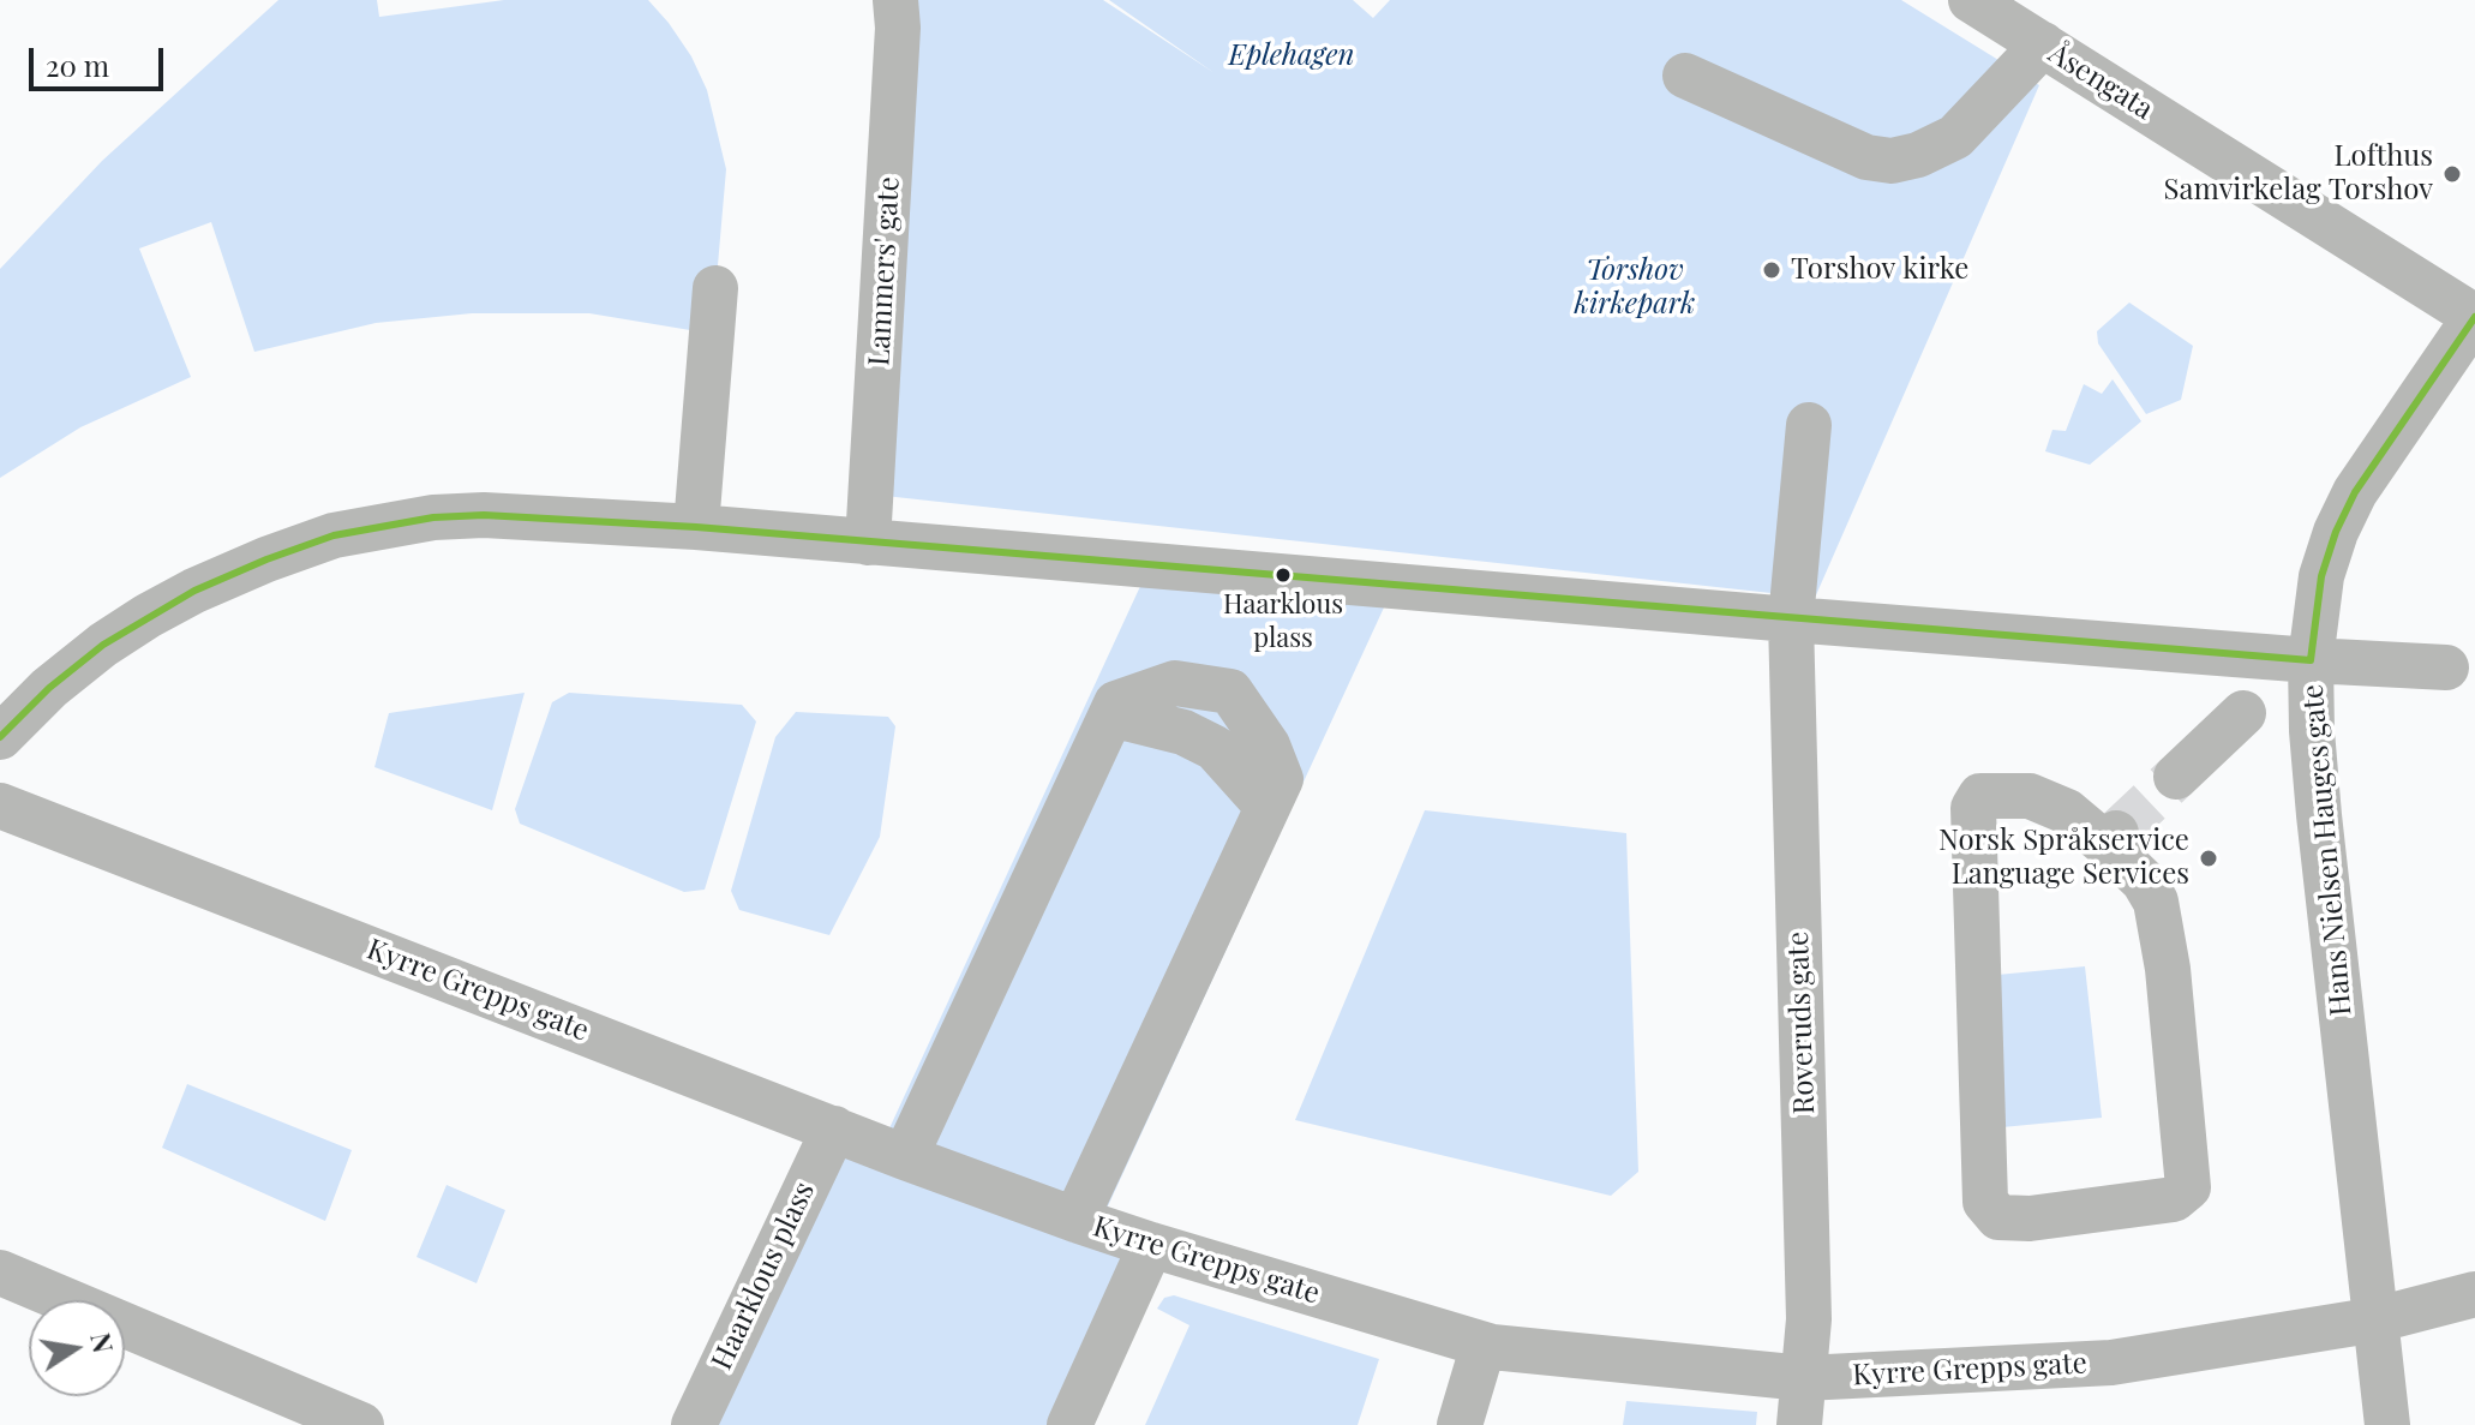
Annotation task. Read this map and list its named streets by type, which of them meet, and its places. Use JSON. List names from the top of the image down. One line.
{"streets":{"street":["Åsengata","Lammers' gate","Hans Nielsen Hauges gate","Kyrre Grepps gate","Roveruds gate","Haarklous plass"]},"crossings":[["Åsengata","Hans Nielsen Hauges gate"],["Hans Nielsen Hauges gate","Kyrre Grepps gate"],["Kyrre Grepps gate","Roveruds gate"],["Kyrre Grepps gate","Haarklous plass"]],"parks":["Eplehagen","Torshov kirkepark"],"places":["Lofthus Samvirkelag Torshov","Torshov kirke","Haarklous plass","Norsk Språkservice Language Services"],"scale_bar":"20 m","north":"right"}
